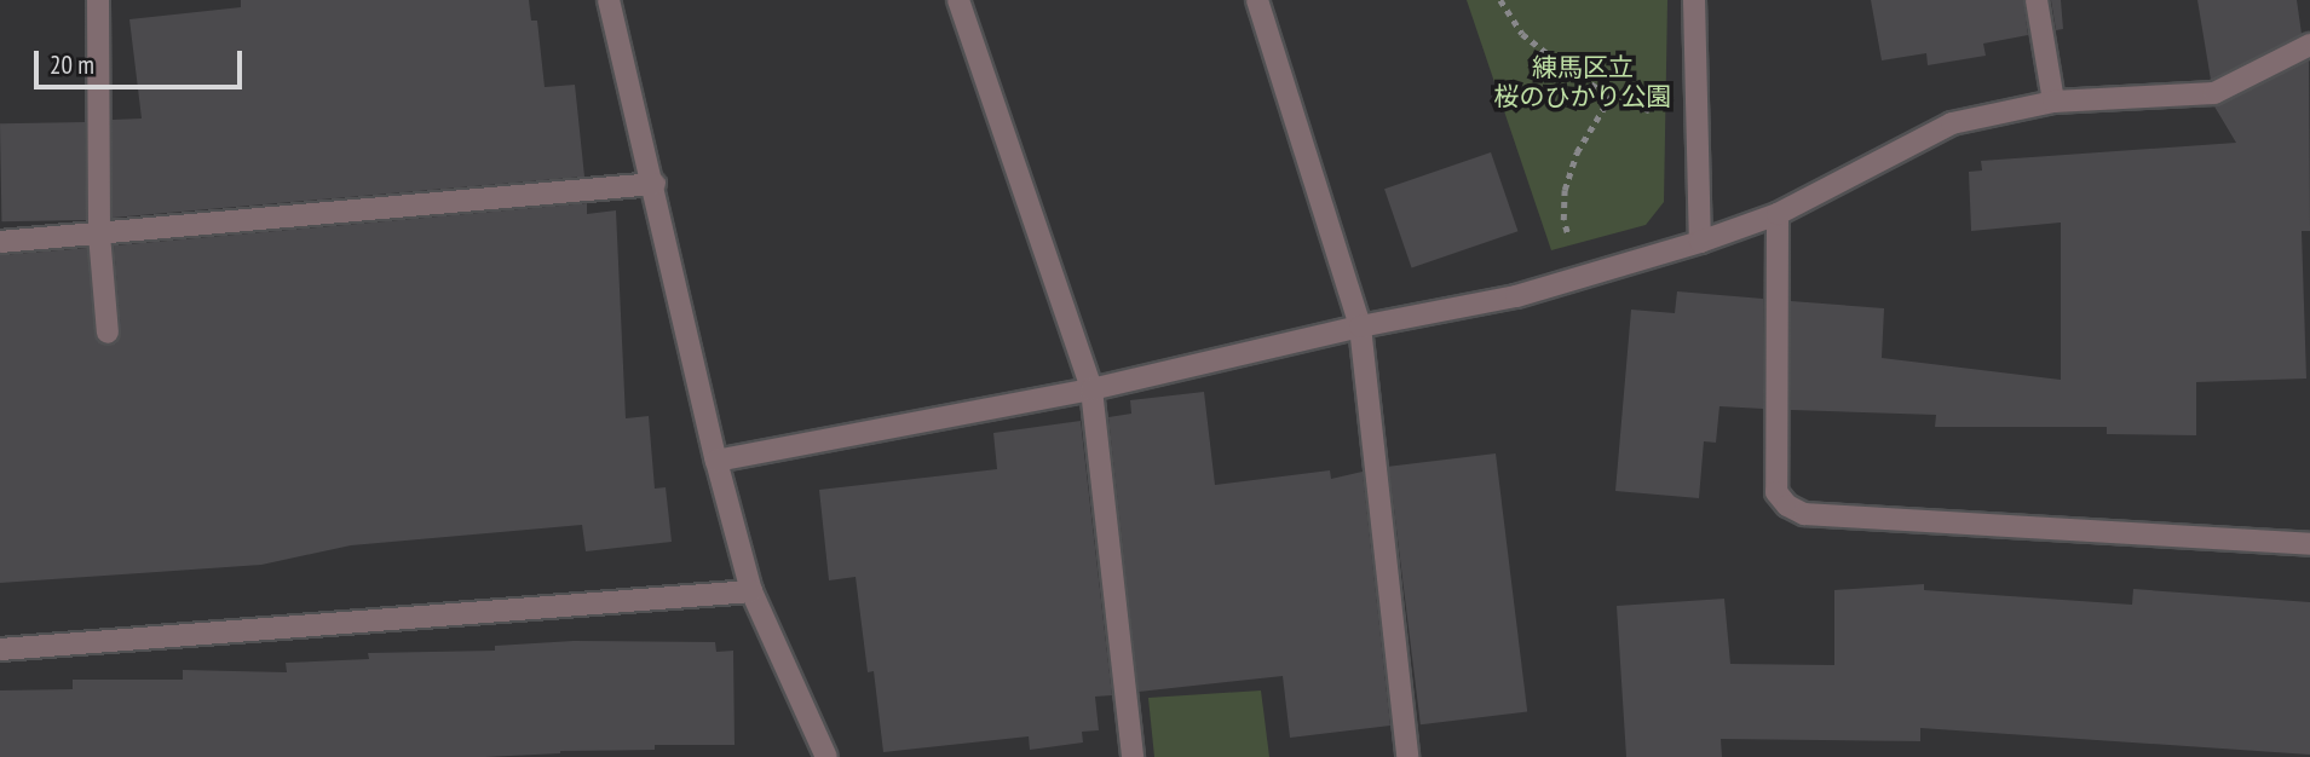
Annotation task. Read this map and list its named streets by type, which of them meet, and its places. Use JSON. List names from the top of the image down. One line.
{"parks":["練馬区立 桜のひかり公園"],"scale_bar":"20 m"}
